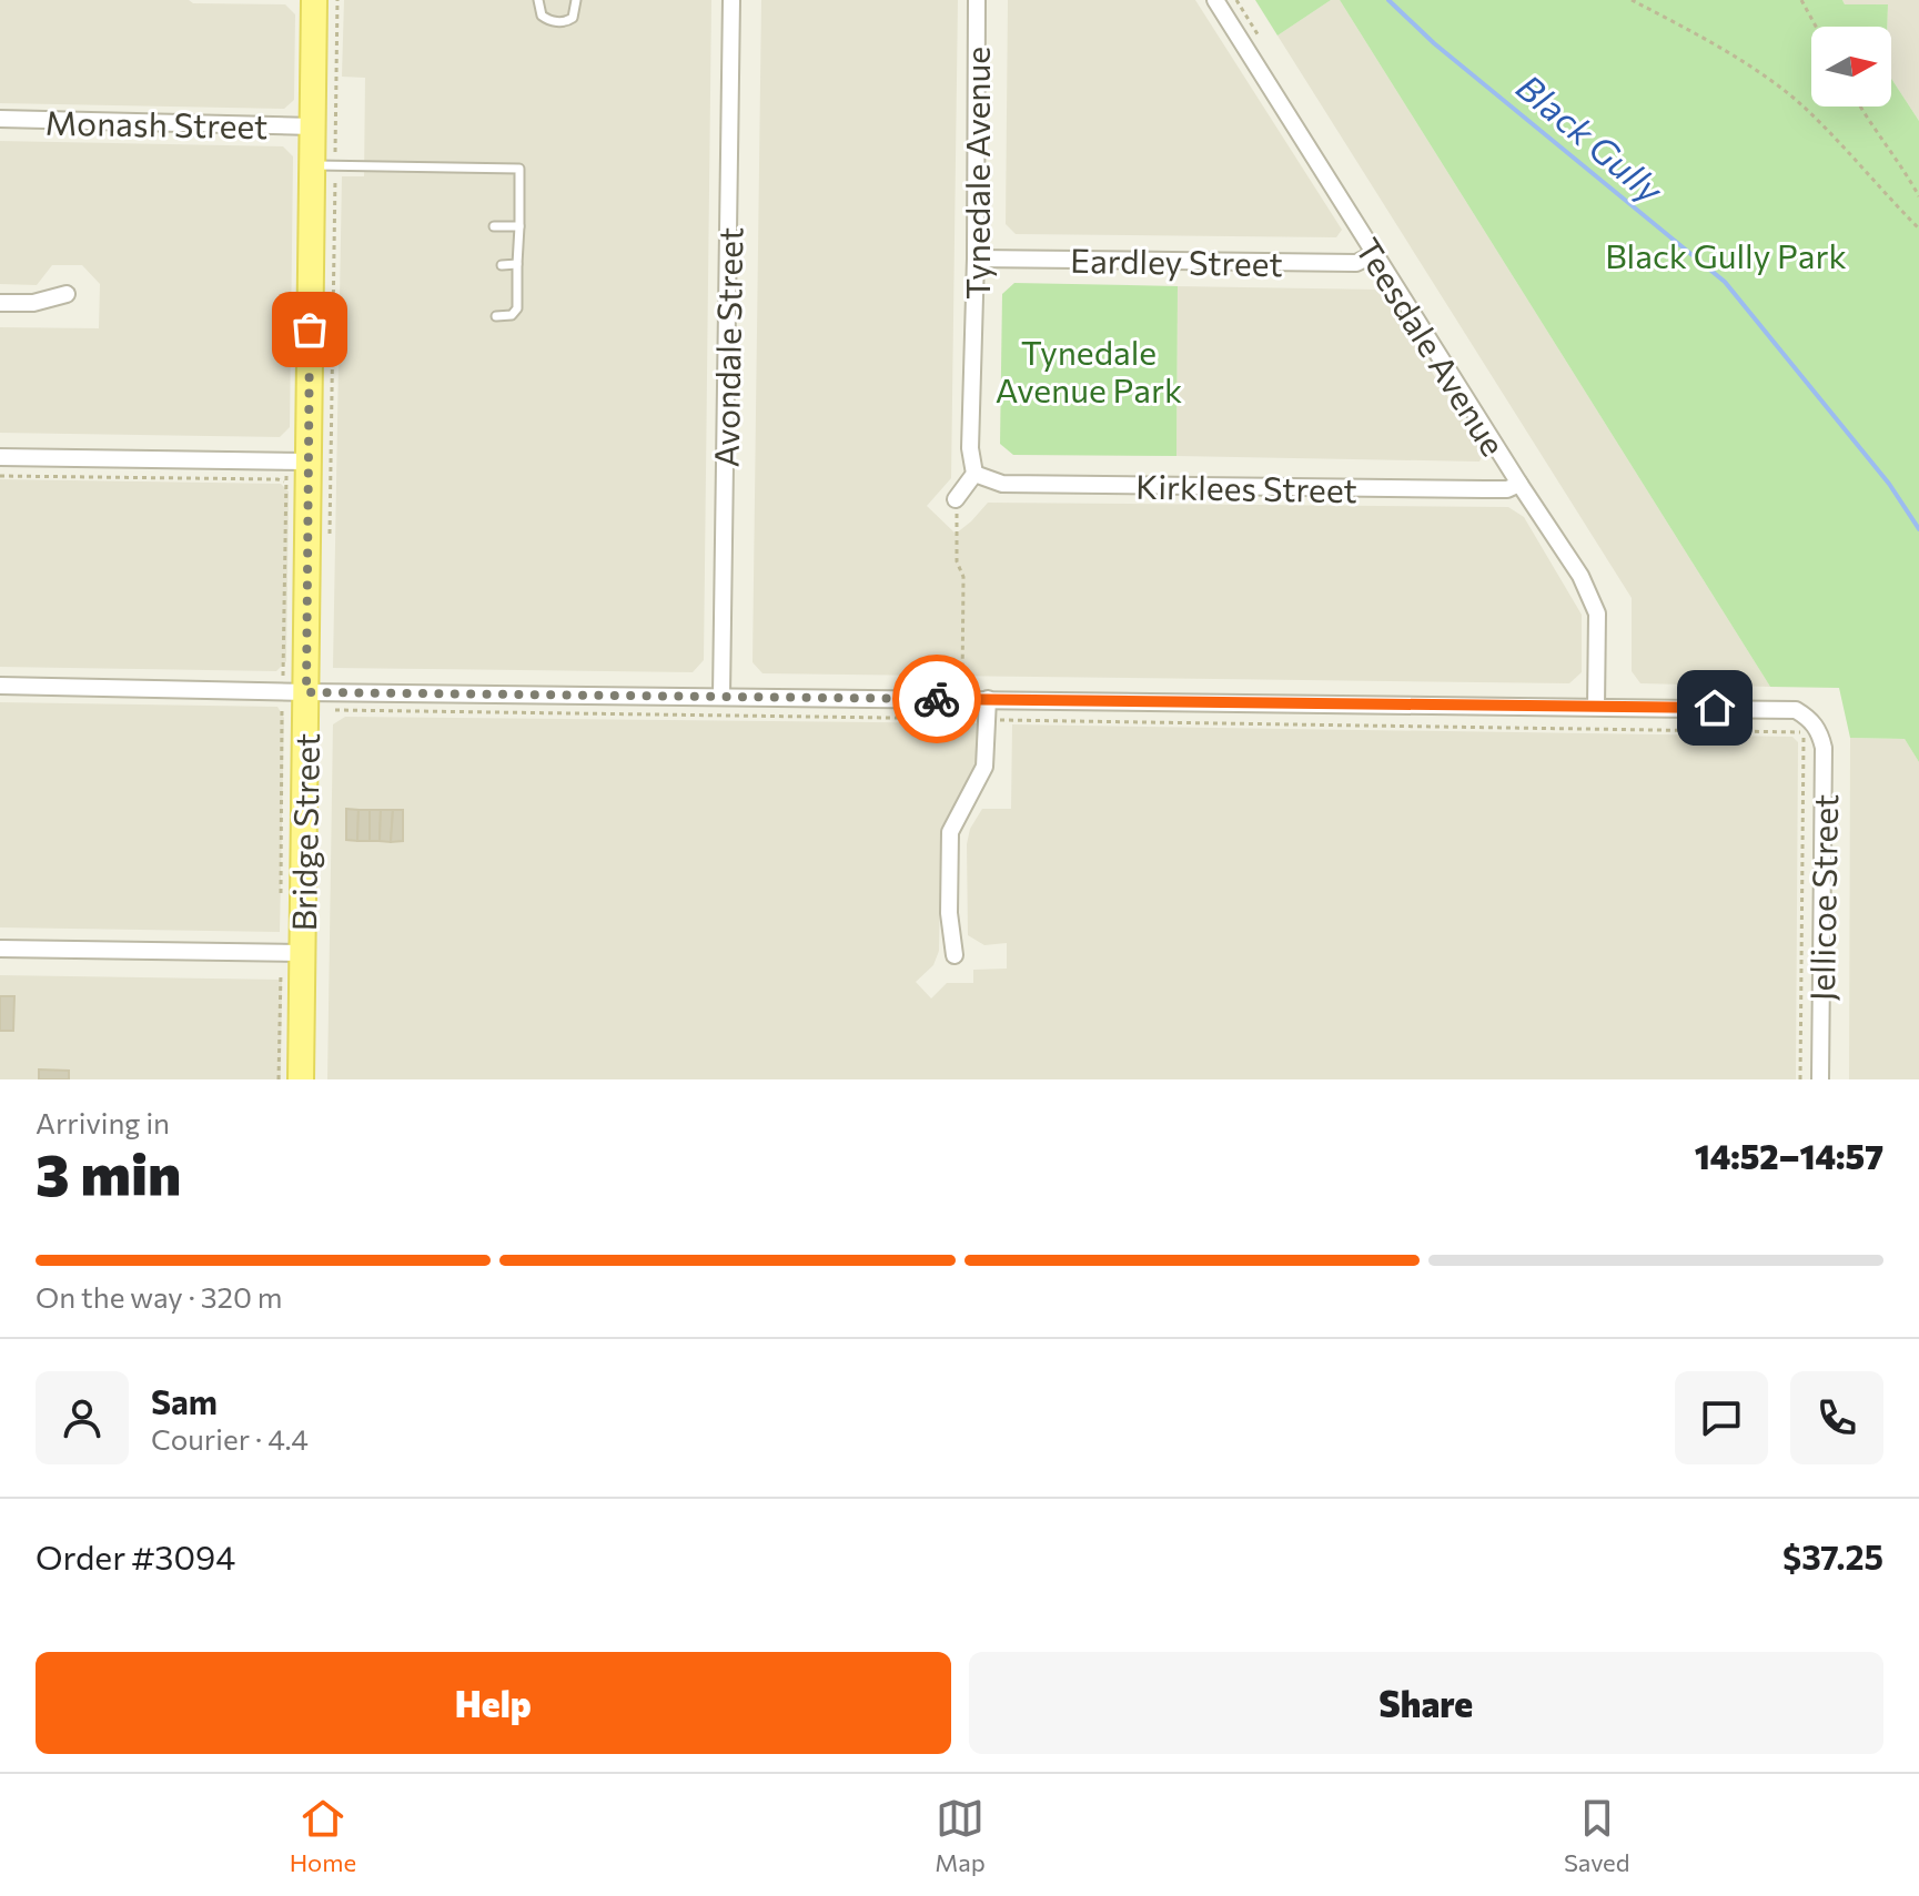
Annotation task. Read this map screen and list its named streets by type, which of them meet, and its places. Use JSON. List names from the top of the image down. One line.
{"streets":{"main road":["Bridge Street"],"street":["Monash Street","Tynedale Avenue","Eardley Street","Teesdale Avenue","Avondale Street","Kirklees Street","Jellicoe Street"]},"crossings":[["Monash Street","Bridge Street"],["Tynedale Avenue","Eardley Street"],["Tynedale Avenue","Kirklees Street"],["Eardley Street","Teesdale Avenue"],["Teesdale Avenue","Kirklees Street"],["Teesdale Avenue","Jellicoe Street"]],"water":["Black Gully"],"parks":["Black Gully Park","Tynedale Avenue Park"],"north":"right","page":{"heading":["3 min","Arriving in","14:52–14:57"],"panel":["Sam","Courier · 4.4","Order #3094","$37.25"],"bar":"On the way · 320 m","buttons":["Help","Share"],"tabs":["Home","Map","Saved"]}}
